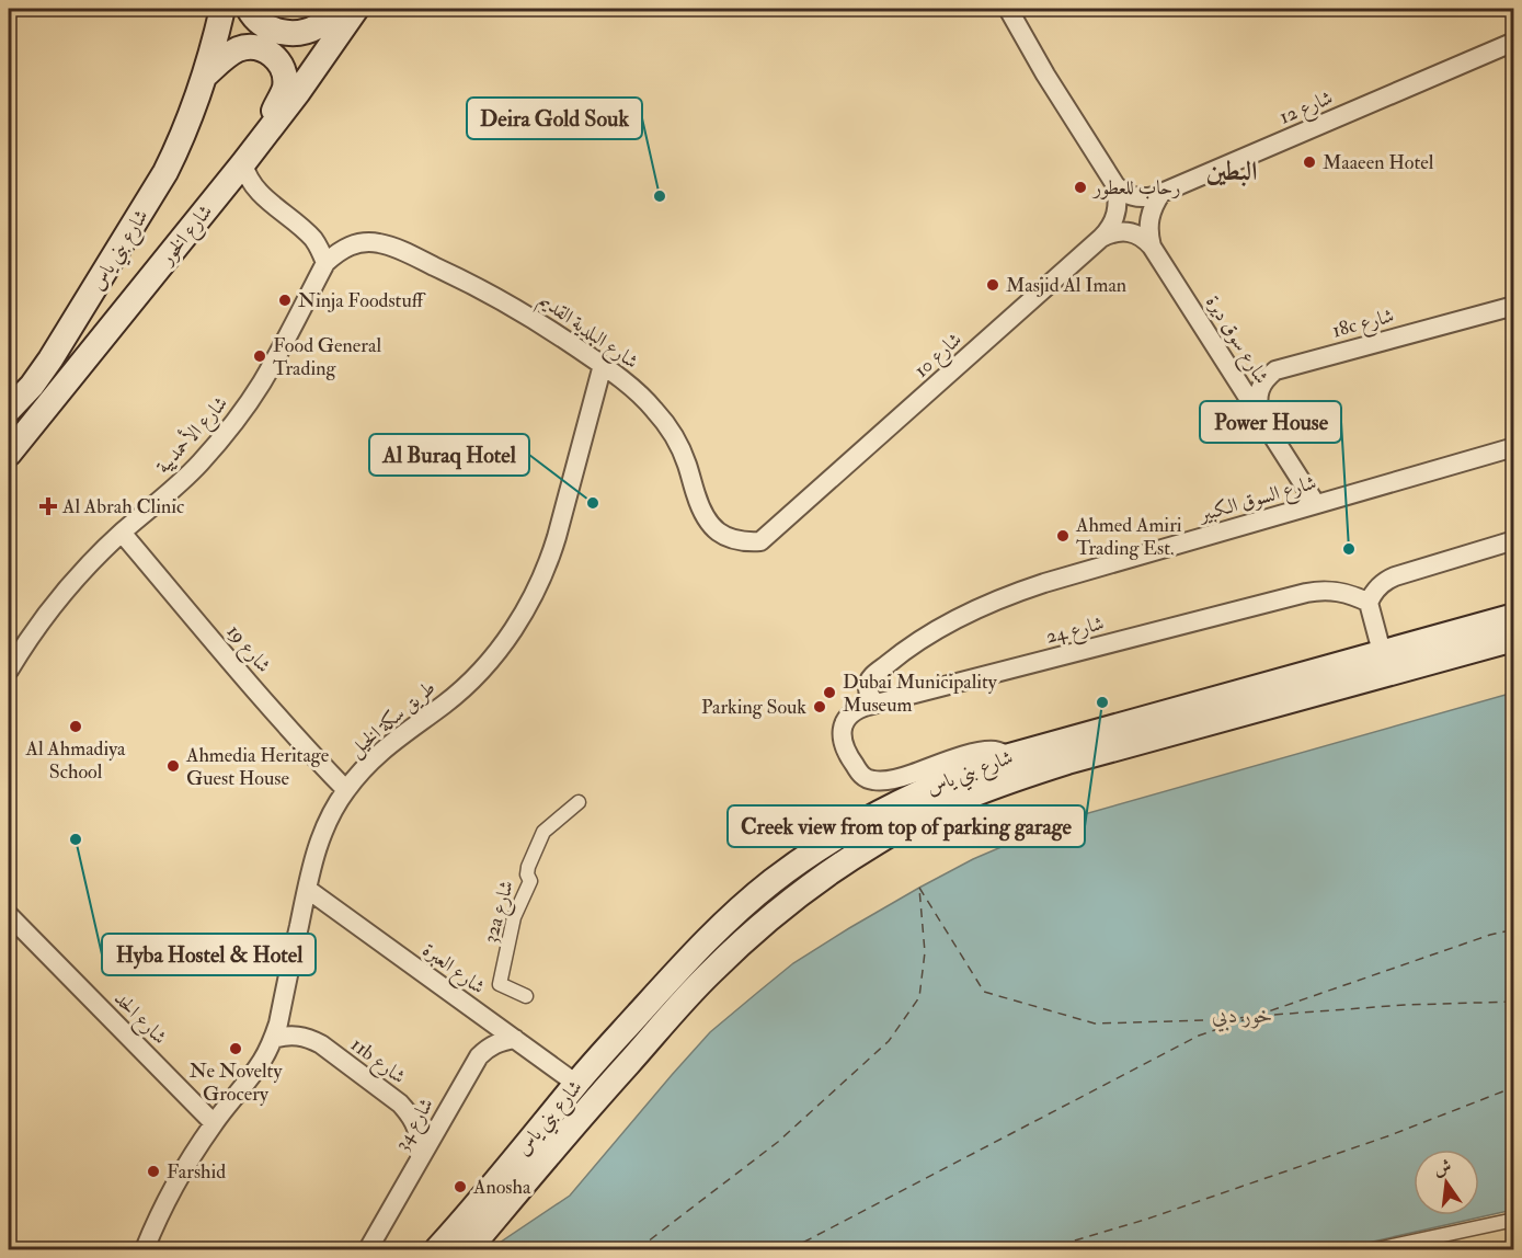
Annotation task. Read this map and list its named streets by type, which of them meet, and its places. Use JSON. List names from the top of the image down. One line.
{"streets":{"main road":["شارع الخور","شارع بني ياس"],"street":["شارع 12","18c شارع","شارع البلدية القديم","شارع سوق ديرة","شارع 10","شارع الأحمديية","شارع السوق الكبير","شارع 24","شارع 19","طريق سكة الخيل","32a شارع","شارع العبرة","شارع الحد","11b شارع","شارع 34"]},"crossings":[["شارع 12","شارع سوق ديرة"],["شارع بني ياس","شارع 24"],["شارع بني ياس","شارع العبرة"],["18c شارع","شارع سوق ديرة"],["شارع البلدية القديم","شارع 10"],["شارع البلدية القديم","طريق سكة الخيل"],["شارع سوق ديرة","شارع السوق الكبير"],["شارع الأحمديية","شارع 19"],["شارع السوق الكبير","شارع 24"],["شارع 19","طريق سكة الخيل"],["طريق سكة الخيل","شارع العبرة"],["طريق سكة الخيل","شارع الحد"],["طريق سكة الخيل","11b شارع"],["شارع العبرة","شارع 34"],["11b شارع","شارع 34"]],"districts":["البطين"],"water":["خور دبي"],"places":{"other":["Maaeen Hotel","رحاب للعطور","Deira Gold Souk","Masjid Al Iman","Ninja Foodstuff","Food General Trading","Al Buraq Hotel","Ahmed Amiri Trading Est.","Power House","Dubai Municipality Museum","Creek view from top of parking garage","Parking Souk","Al Ahmadiya School","Ahmedia Heritage Guest House","Hyba Hostel & Hotel","Ne Novelty Grocery","Farshid","Anosha"],"health":["Al Abrah Clinic"]},"north":"top"}
